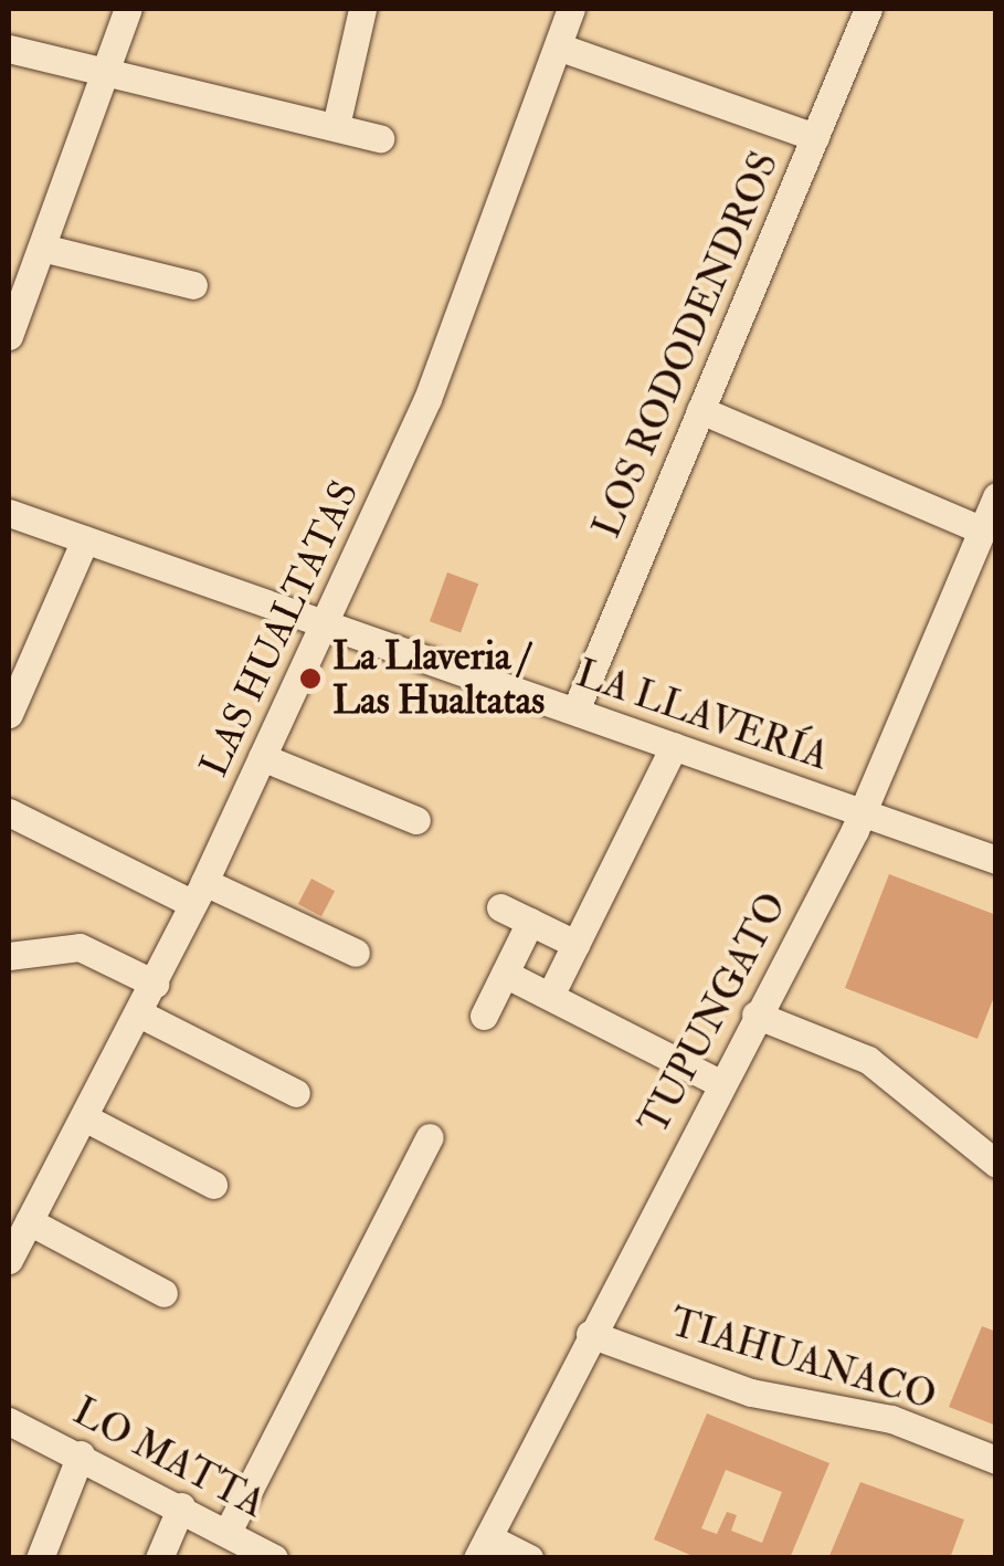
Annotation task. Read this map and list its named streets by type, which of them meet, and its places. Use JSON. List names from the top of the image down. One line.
{"streets":{"street":["LOS RODODENDROS","LAS HUALTATAS","LA LLAVERÍA","TUPUNGATO","TIAHUANACO","LO MATTA"]},"crossings":[["LOS RODODENDROS","LA LLAVERÍA"],["LAS HUALTATAS","LA LLAVERÍA"],["LA LLAVERÍA","TUPUNGATO"],["TUPUNGATO","TIAHUANACO"]],"places":["La Llaveria / Las Hualtatas"]}
